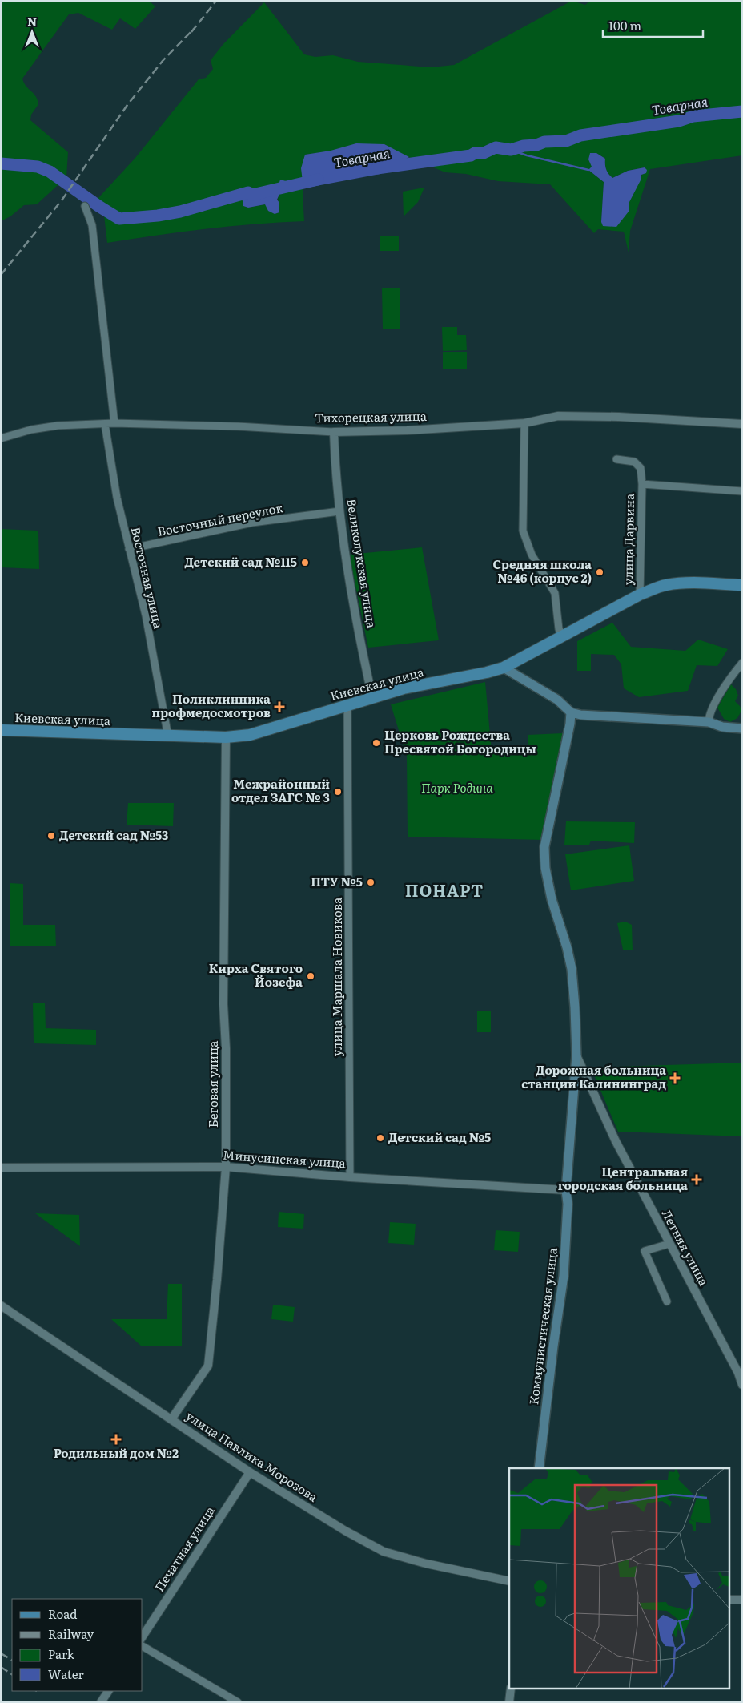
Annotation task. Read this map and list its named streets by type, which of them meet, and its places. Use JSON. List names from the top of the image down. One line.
{"streets":{"main road":["Киевская улица","Коммунистическая улица"],"street":["Тихорецкая улица","Восточный переулок","улица Дарвина","Великолукская улица","Восточная улица","улица Маршала Новикова","Беговая улица","Минусинская улица","Летняя улица","улица Павлика Морозова","Печатная улица"]},"crossings":[["Тихорецкая улица","Великолукская улица"],["Тихорецкая улица","Восточная улица"],["Восточный переулок","Великолукская улица"],["Восточный переулок","Восточная улица"],["улица Дарвина","Киевская улица"],["Великолукская улица","Киевская улица"],["Восточная улица","Киевская улица"],["Киевская улица","улица Маршала Новикова"],["Киевская улица","Беговая улица"],["улица Маршала Новикова","Минусинская улица"],["Беговая улица","Минусинская улица"],["Беговая улица","улица Павлика Морозова"],["Минусинская улица","Коммунистическая улица"],["Летняя улица","Коммунистическая улица"],["улица Павлика Морозова","Печатная улица"]],"districts":["ПОНАРТ"],"water":["Товарная"],"parks":["Парк Родина"],"places":{"other":["Детский сад №115","Средняя школа №46 (корпус 2)","Церковь Рождества Пресвятой Богородицы","Межрайонный отдел ЗАГС № 3","Детский сад №53","ПТУ №5","Кирха Святого Йозефа","Детский сад №5"],"health":["Поликлинника профмедосмотров","Дорожная больница станции Калининград","Центральная городская больница","Родильный дом №2"]},"legend":["Road","Railway","Park","Water"],"scale_bar":"100 m","north":"top"}
